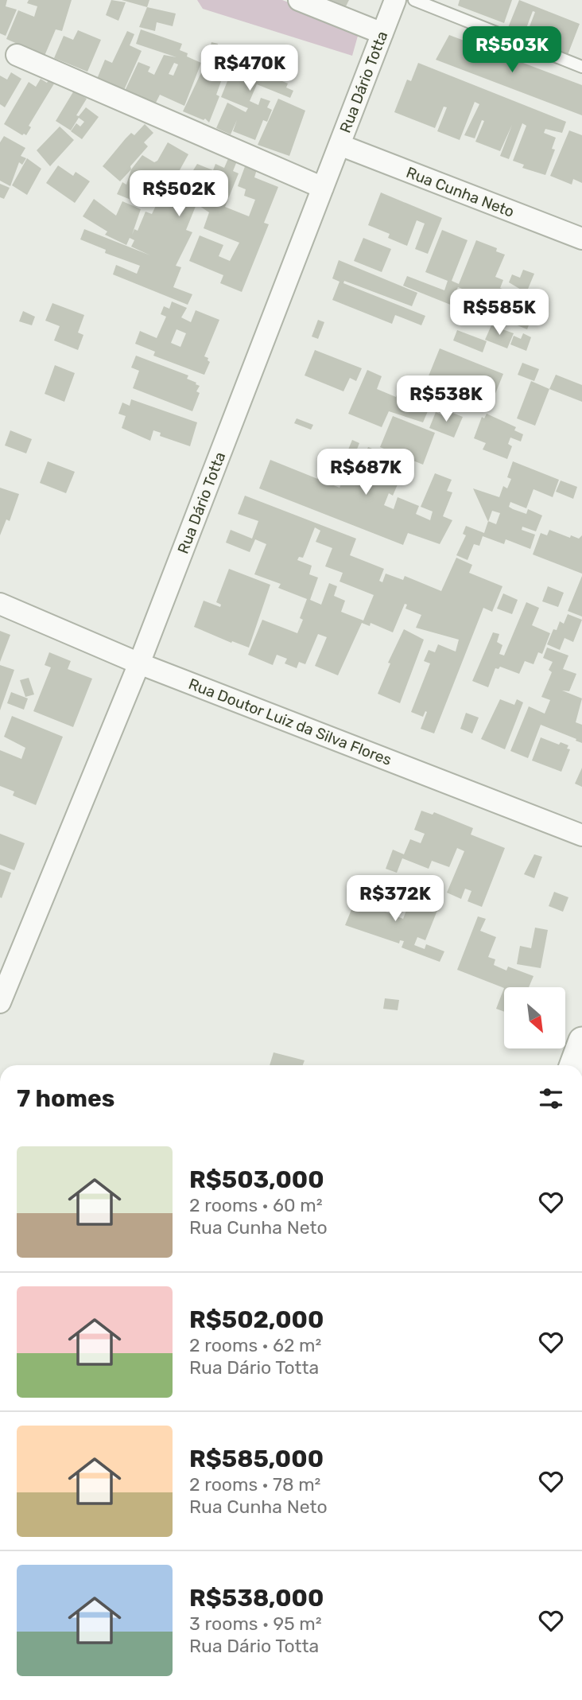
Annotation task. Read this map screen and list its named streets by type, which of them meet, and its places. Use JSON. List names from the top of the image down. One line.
{"streets":{"street":["Rua Dário Totta","Rua Cunha Neto","Rua Doutor Luiz da Silva Flores"]},"crossings":[["Rua Dário Totta","Rua Cunha Neto"],["Rua Dário Totta","Rua Doutor Luiz da Silva Flores"]],"north":"bottom right","page":{"price":["R$503K","R$470K","R$502K","R$585K","R$538K","R$687K","R$372K"],"heading":"7 homes","list":[{"name":"R$503,000","note":"2 rooms · 60 m² · Rua Cunha Neto"},{"name":"R$502,000","note":"2 rooms · 62 m² · Rua Dário Totta"},{"name":"R$585,000","note":"2 rooms · 78 m² · Rua Cunha Neto"},{"name":"R$538,000","note":"3 rooms · 95 m² · Rua Dário Totta"}]}}
